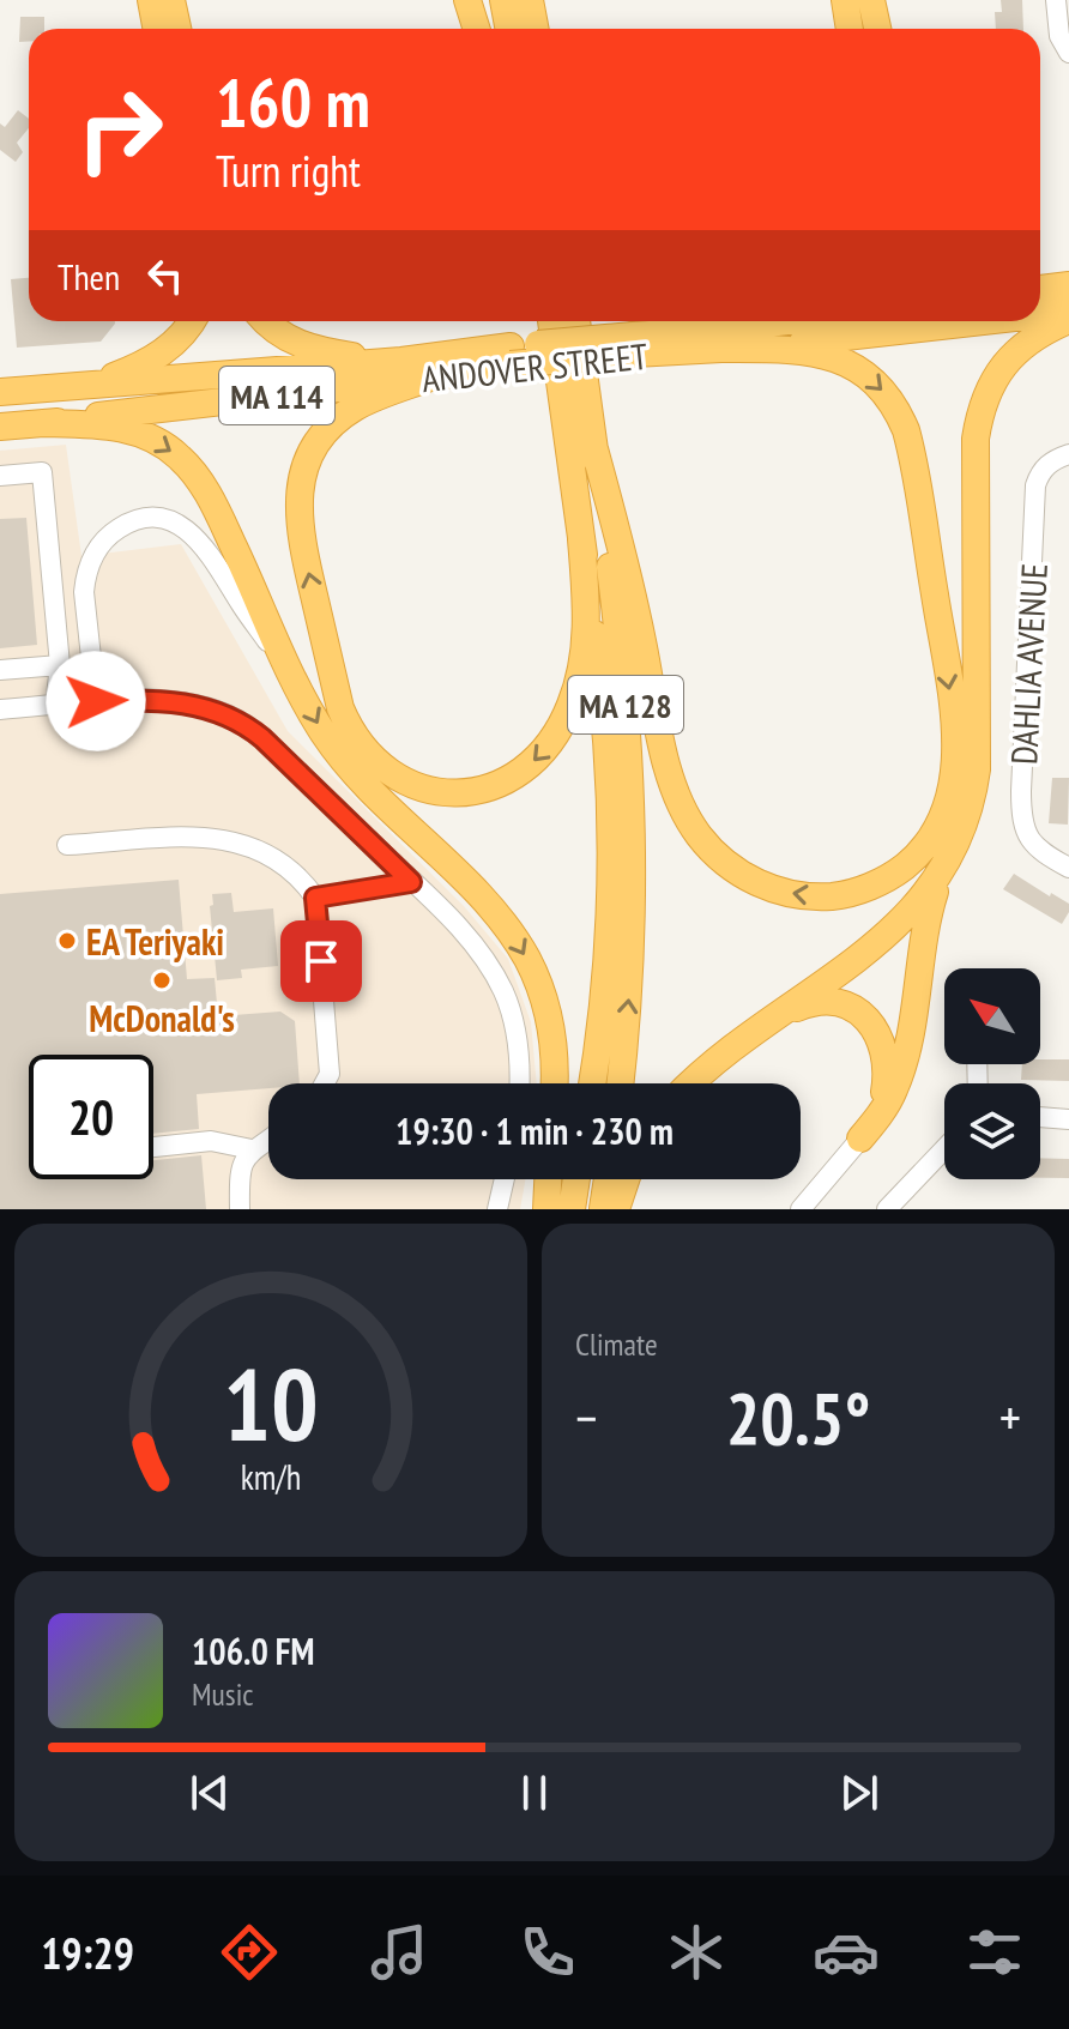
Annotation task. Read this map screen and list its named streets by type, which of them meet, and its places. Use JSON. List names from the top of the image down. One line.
{"streets":{"highway":["ANDOVER STREET","MA 114","MA 128"],"street":["DAHLIA AVENUE"]},"places":["EA Teriyaki","McDonald's"],"north":"top left","page":{"turn":["160 m","Turn right"],"then":"Then","limit":"20","trip":"19:30 · 1 min · 230 m","tile":"Climate","heat":["−","20.5°","+"],"song":["106.0 FM","Music"],"tabs":"19:29","gauge":["10","km/h"]}}
